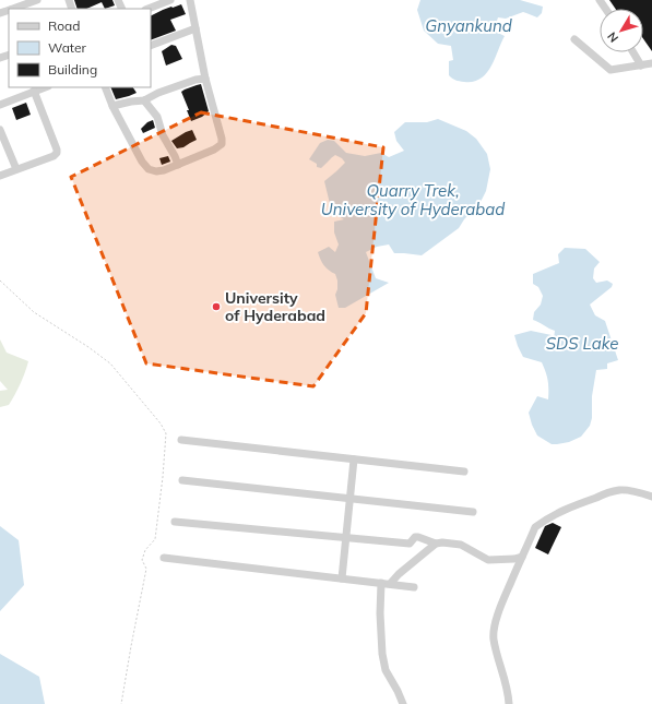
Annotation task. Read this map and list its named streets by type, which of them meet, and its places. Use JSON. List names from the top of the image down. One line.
{"water":["Gnyankund","Quarry Trek, University of Hyderabad","SDS Lake"],"places":["University of Hyderabad"],"legend":["Road","Water","Building"],"north":"bottom left"}
